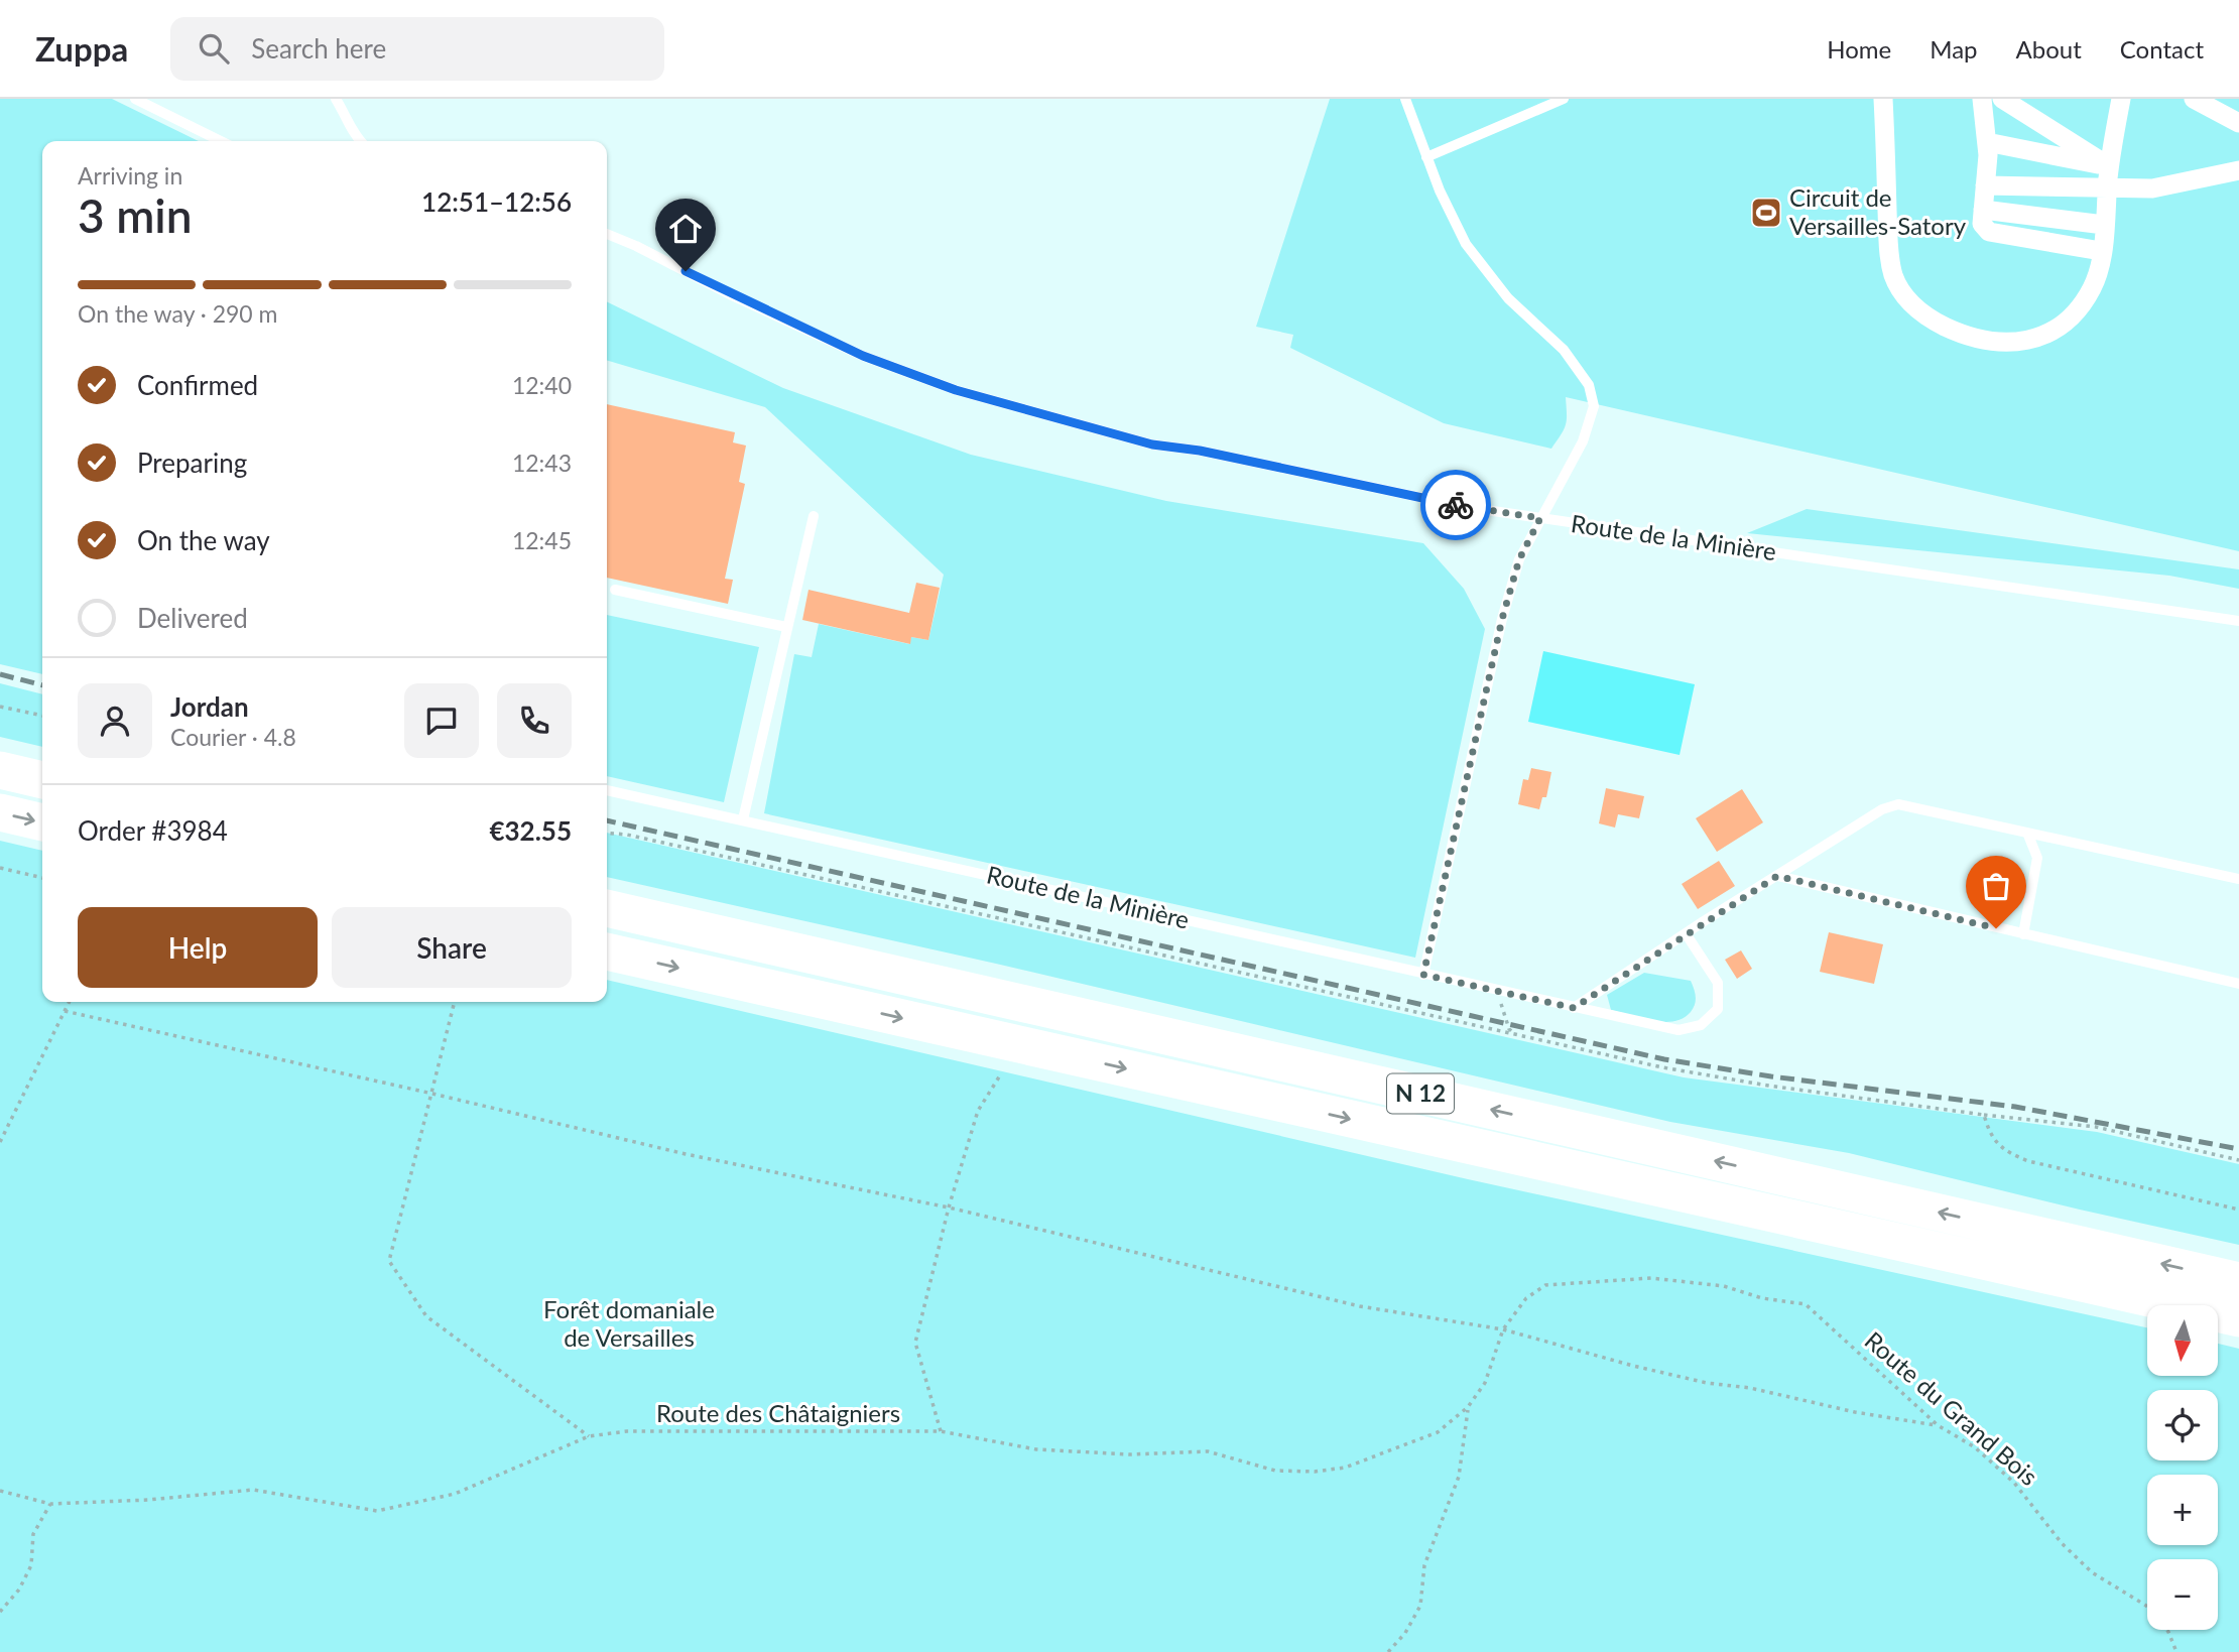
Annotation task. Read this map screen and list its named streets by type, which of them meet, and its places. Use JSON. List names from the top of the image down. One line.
{"streets":{"highway":["N 12"],"lane":["Route de la Minière"],"path":["Route du Grand Bois","Route des Châtaigniers"]},"crossings":[["Route du Grand Bois","Route des Châtaigniers"]],"parks":["Forêt domaniale de Versailles"],"places":{"sports":["Circuit de Versailles-Satory"]},"north":"bottom","page":{"header":"Zuppa","search":"Search here","nav":["Home","Map","About","Contact"],"heading":["3 min","Arriving in","12:51–12:56"],"panel":["Jordan","Courier · 4.8","Order #3984","€32.55"],"bar":"On the way · 290 m","list":[["Confirmed","12:40"],["Preparing","12:43"],["On the way","12:45"],"Delivered"],"buttons":["Help","Share"],"map_buttons":["+","−"]}}
